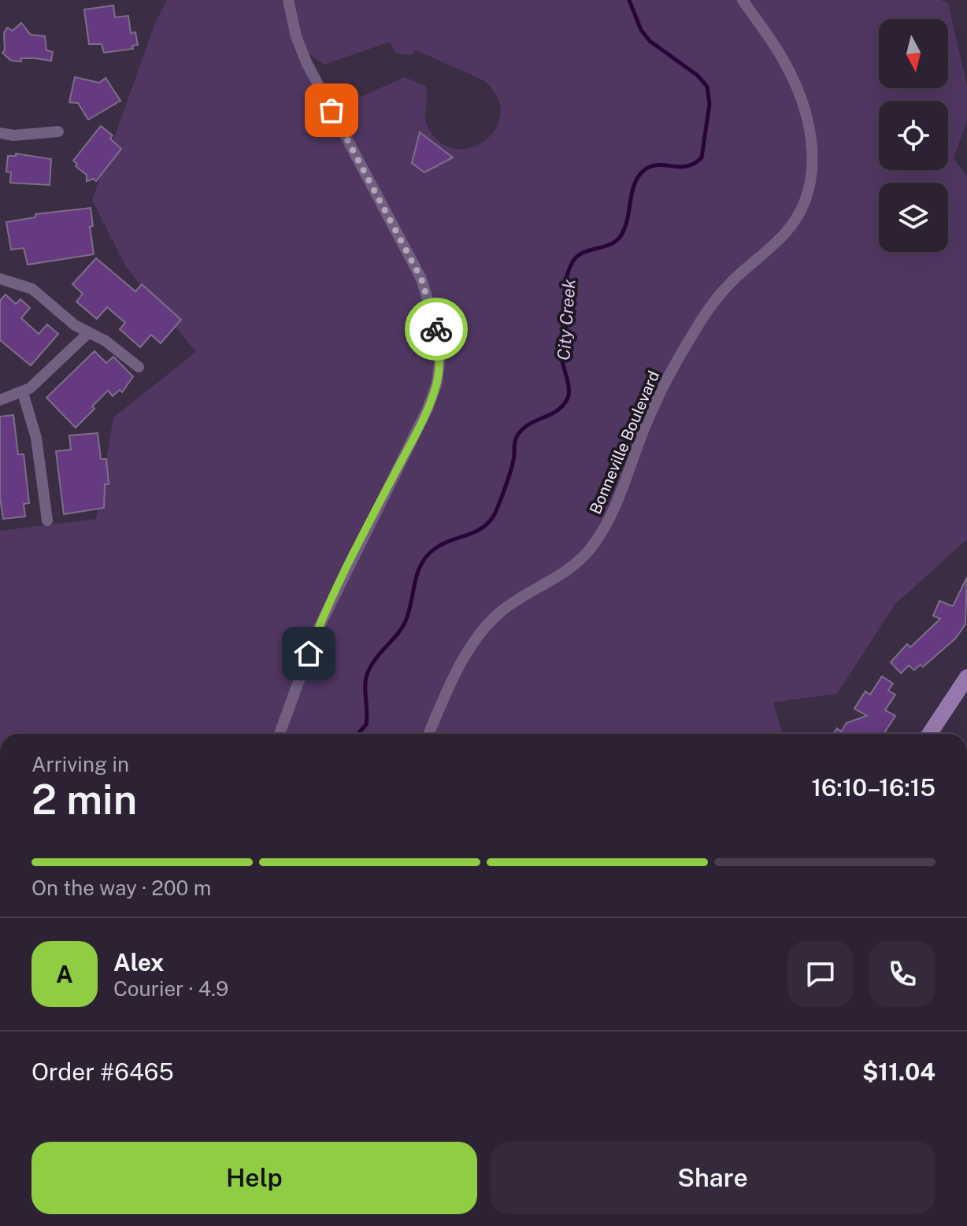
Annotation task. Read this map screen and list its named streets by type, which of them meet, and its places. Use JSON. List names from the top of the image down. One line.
{"streets":{"street":["Bonneville Boulevard"]},"water":["City Creek"],"north":"bottom","page":{"heading":["2 min","Arriving in","16:10–16:15"],"panel":["Alex","Courier · 4.9","Order #6465","$11.04"],"bar":"On the way · 200 m","round":"A","buttons":["Help","Share"]}}
